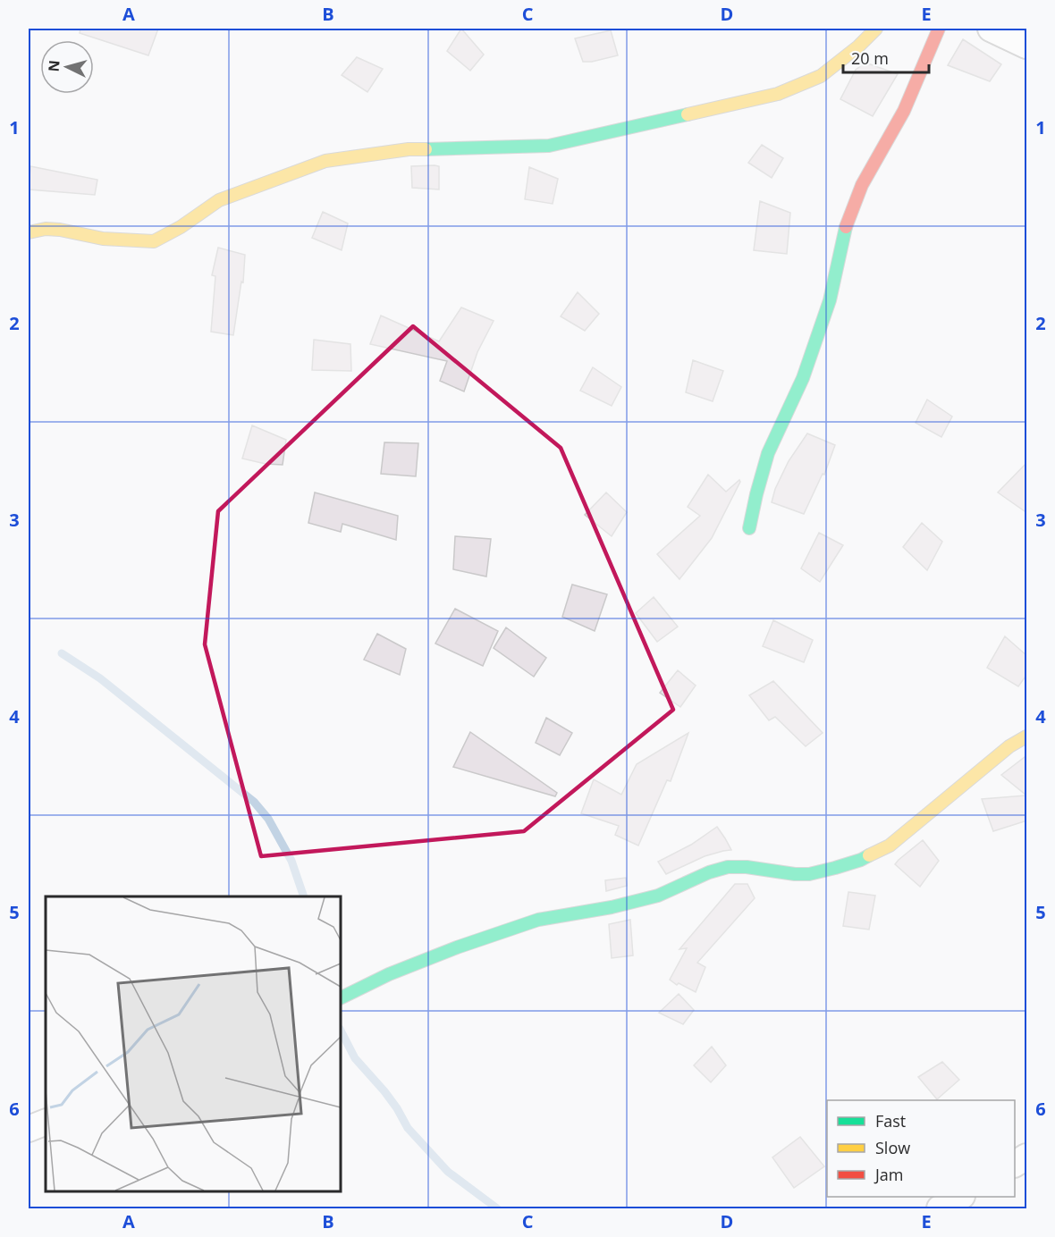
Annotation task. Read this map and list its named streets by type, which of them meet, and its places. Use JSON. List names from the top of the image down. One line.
{"legend":["Fast","Slow","Jam"],"scale_bar":"20 m","north":"left","grid":{"columns":["A","B","C","D","E"],"rows":["1","2","3","4","5","6"]}}
